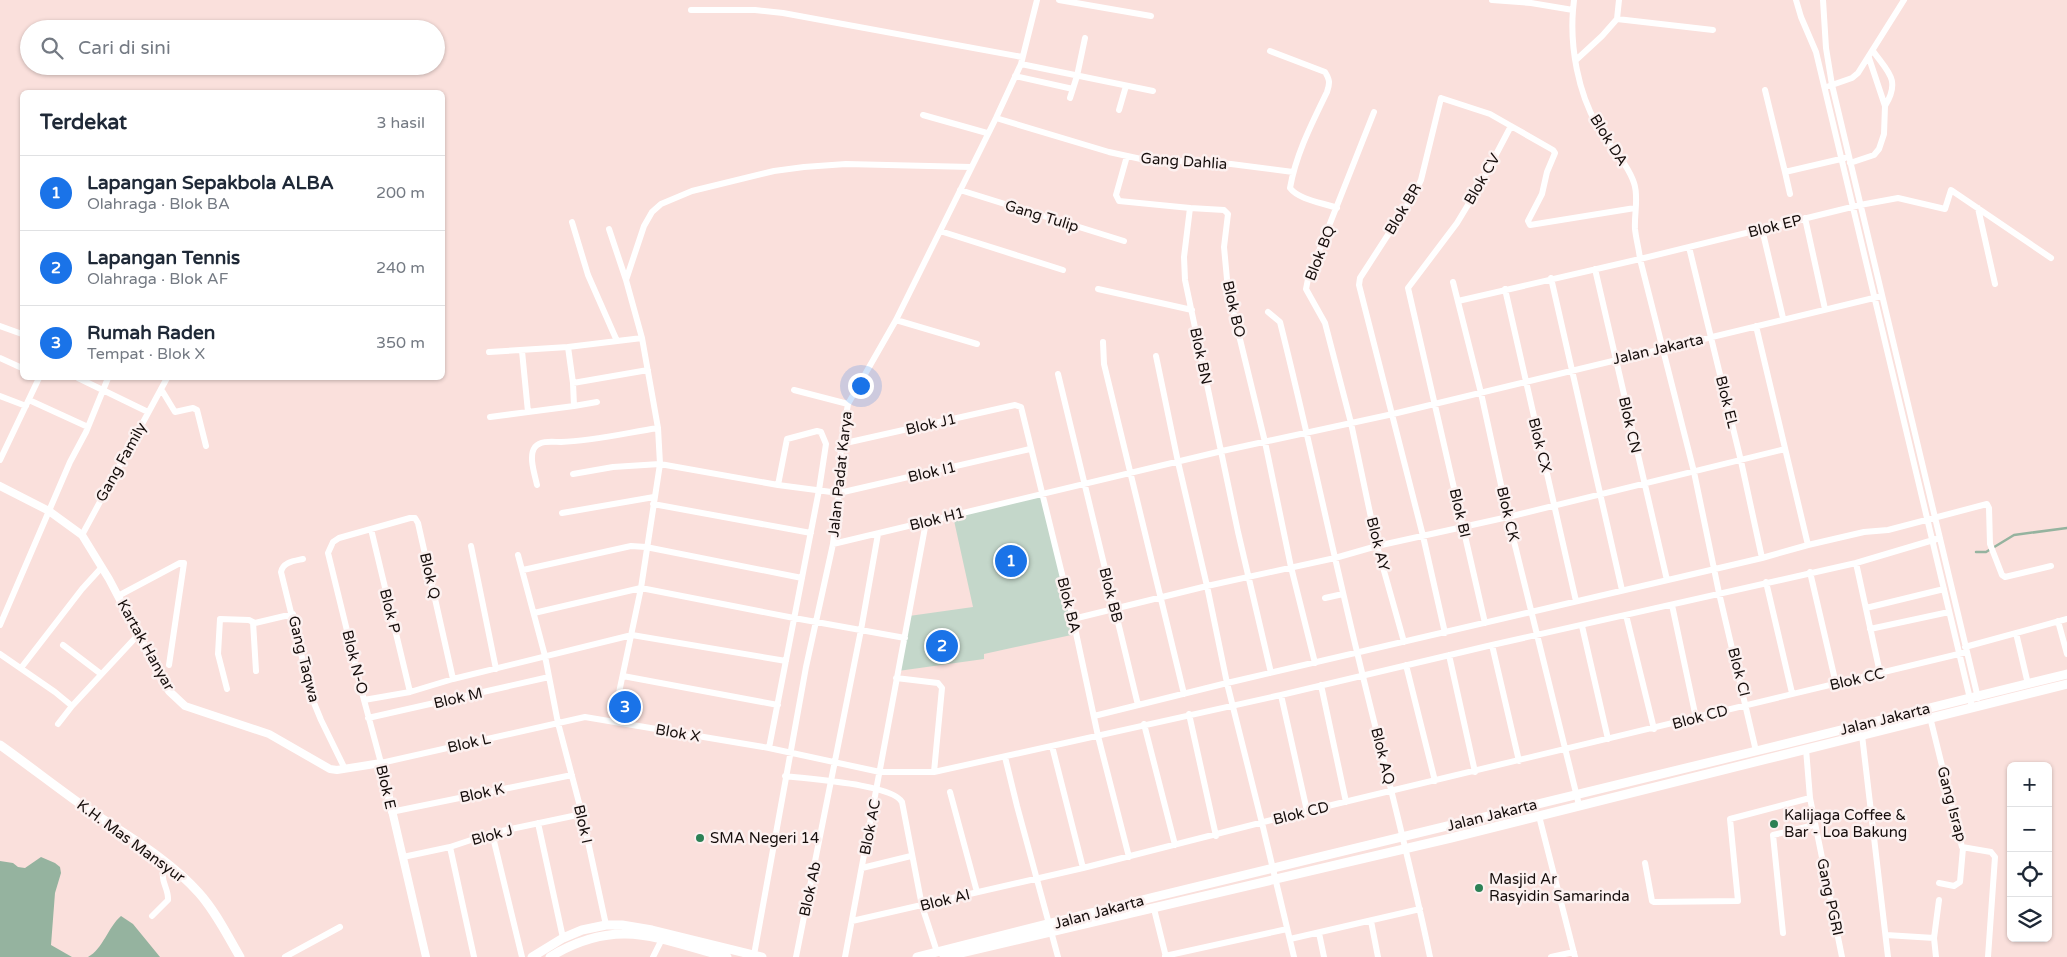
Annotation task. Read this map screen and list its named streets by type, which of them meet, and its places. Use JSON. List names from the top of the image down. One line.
{"streets":{"main road":["Jalan Jakarta","K.H. Mas Mansyur"],"street":["Blok DA","Gang Dahlia","Blok CV","Blok BR","Gang Tulip","Blok EP","Blok BQ","Blok BO","Blok BN","Blok EL","Blok J1","Blok CN","Blok CX","Gang Family","Blok I1","Jalan Padat Karya","Blok BI","Blok CK","Blok H1","Blok AY","Blok Q","Blok BB","Blok BA","Blok P","Kartak Hanyar","Gang Taqwa","Blok N-O","Blok CI","Blok CC","Blok M","Blok CD","Blok X","Blok L","Blok AQ","Blok E","Blok K","Gang Israp","Blok I","Blok AC","Blok J","Blok Ab","Gang PGRI","Blok AI"]},"crossings":[["Blok DA","Blok EP"],["Blok DA","Jalan Jakarta"],["Blok DA","Blok CI"],["Gang Dahlia","Jalan Padat Karya"],["Blok CV","Blok BR"],["Blok CV","Blok BI"],["Blok BR","Jalan Jakarta"],["Gang Tulip","Jalan Padat Karya"],["Blok EP","Blok EL"],["Blok EP","Blok CN"],["Blok EP","Blok CX"],["Blok EP","Blok CK"],["Blok BQ","Jalan Jakarta"],["Blok BQ","Blok AY"],["Blok BO","Jalan Jakarta"],["Blok BO","Blok BN"],["Jalan Jakarta","Blok BN"],["Jalan Jakarta","Blok EL"],["Jalan Jakarta","Blok CN"],["Jalan Jakarta","Blok CX"],["Jalan Jakarta","Blok BI"],["Jalan Jakarta","Blok CK"],["Jalan Jakarta","Blok H1"],["Jalan Jakarta","Blok AY"],["Jalan Jakarta","Blok CI"],["Jalan Jakarta","Blok AQ"],["Jalan Jakarta","Gang Israp"],["Jalan Jakarta","Blok AC"],["Jalan Jakarta","Gang PGRI"],["Blok BN","Blok H1"],["Blok J1","Jalan Padat Karya"],["Blok J1","Blok BA"],["Gang Family","Kartak Hanyar"],["Blok I1","Jalan Padat Karya"],["Blok I1","Blok BA"],["Jalan Padat Karya","Blok H1"],["Jalan Padat Karya","Blok X"],["Blok CK","Blok X"],["Blok H1","Blok BB"],["Blok H1","Blok BA"],["Blok H1","Blok Ab"],["Blok Q","Blok P"],["Blok Q","Blok N-O"],["Blok BA","Blok CD"],["Blok BA","Blok X"],["Blok P","Blok N-O"],["Kartak Hanyar","Gang Taqwa"],["Kartak Hanyar","Blok L"],["Kartak Hanyar","Blok E"],["Blok N-O","Blok E"],["Blok CI","Blok CC"],["Blok CI","Blok CD"],["Blok CI","Blok X"],["Blok CC","Blok CD"],["Blok M","Blok E"],["Blok CD","Blok AQ"],["Blok CD","Blok AI"],["Blok X","Blok L"],["Blok X","Blok AQ"],["Blok X","Blok I"],["Blok X","Blok Ab"],["Blok L","Blok E"],["Blok L","Blok I"],["Blok E","Blok K"],["Blok E","Blok J"],["Blok K","Blok I"],["Blok I","Blok J"],["Blok AC","Blok AI"]],"places":["Kalijaga Coffee & Bar - Loa Bakung","SMA Negeri 14","Masjid Ar Rasyidin Samarinda"],"page":{"search":"Cari di sini","heading":["Terdekat","3 hasil"],"list":[{"mark":"1","name":"Lapangan Sepakbola ALBA","note":"Olahraga · Blok BA","value":"200 m"},{"mark":"2","name":"Lapangan Tennis","note":"Olahraga · Blok AF","value":"240 m"},{"mark":"3","name":"Rumah Raden","note":"Tempat · Blok X","value":"350 m"}],"pins":["1","2","3"],"map_buttons":["+","−"]}}
